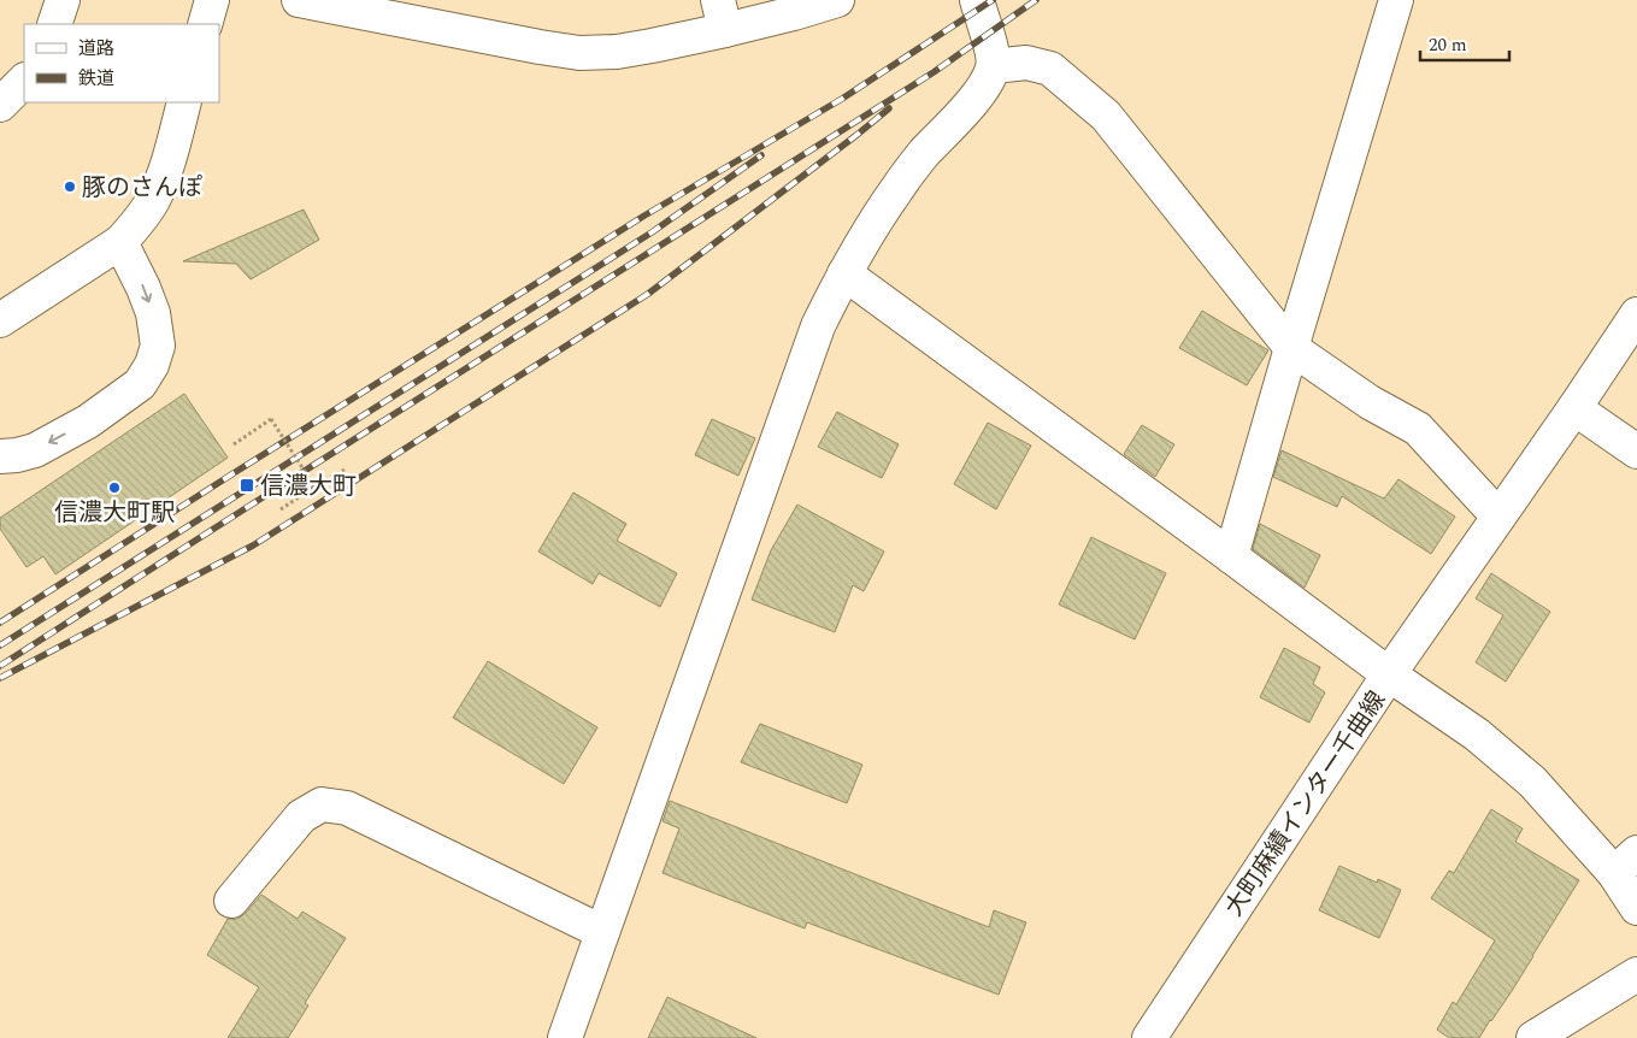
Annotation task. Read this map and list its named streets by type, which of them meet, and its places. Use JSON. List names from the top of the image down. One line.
{"streets":{"street":["大町麻績インター千曲線"]},"places":{"other":["豚のさんぽ","信濃大町駅"],"transit":["信濃大町"]},"legend":["道路","鉄道"],"scale_bar":"20 m"}
